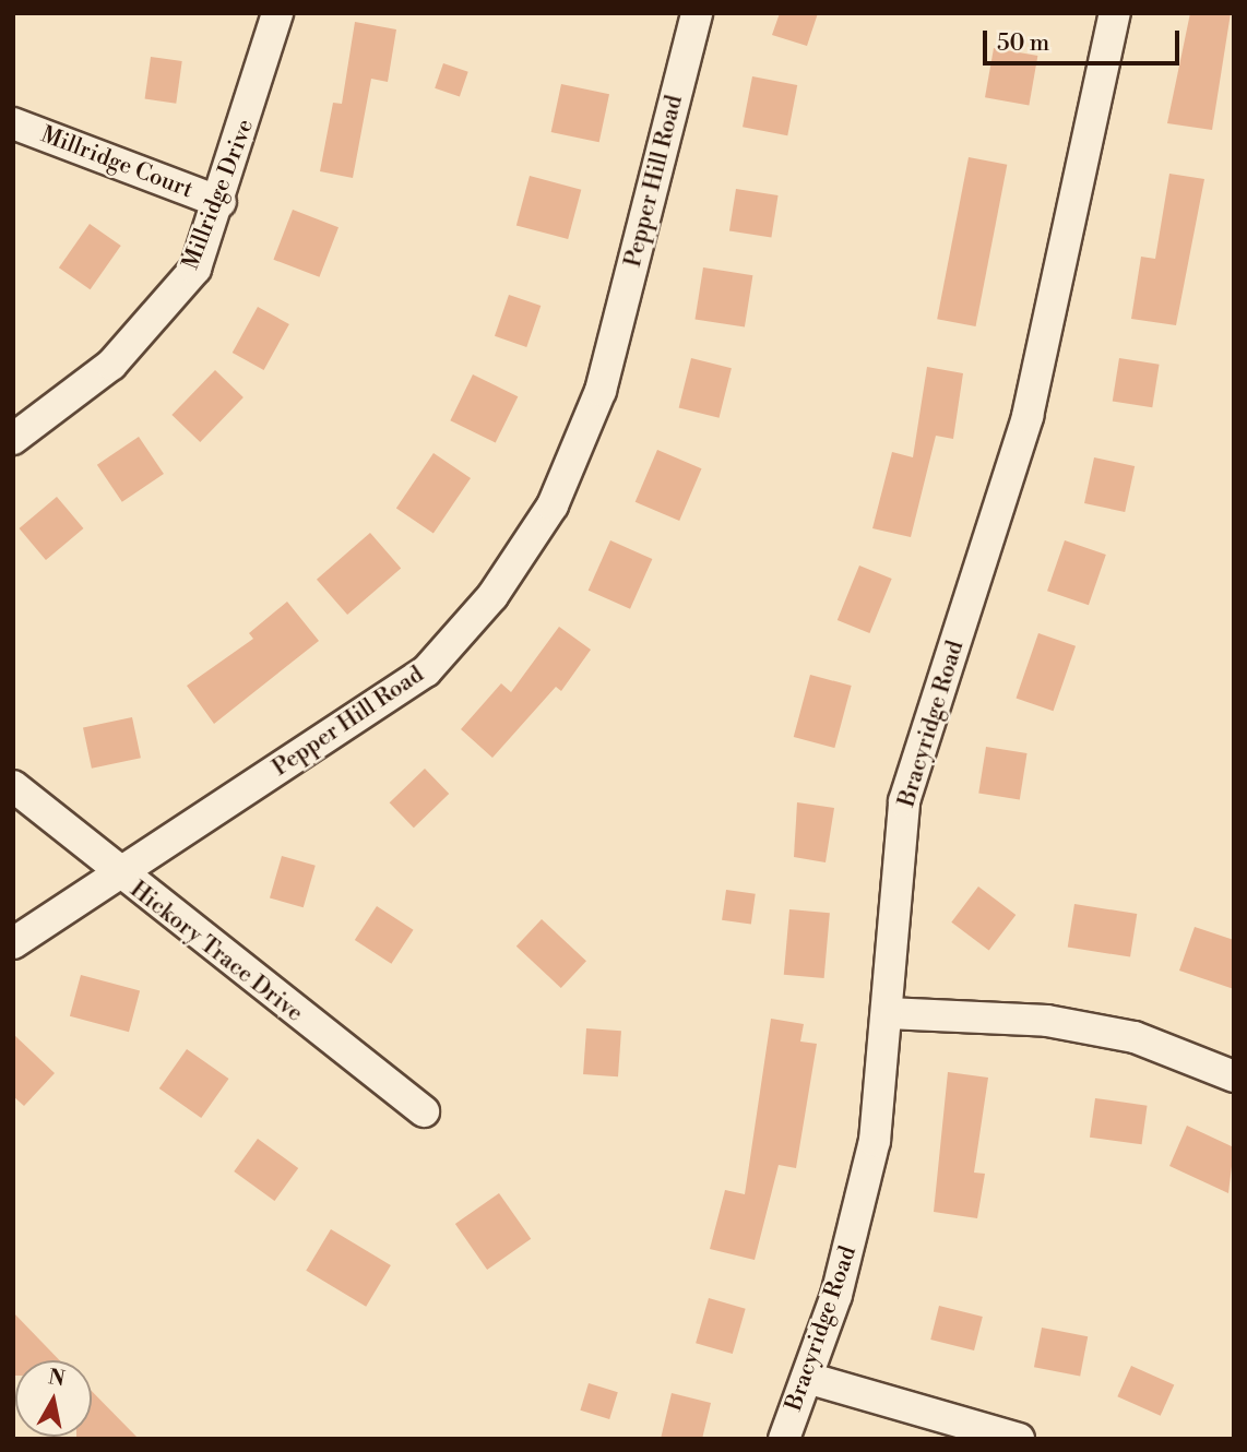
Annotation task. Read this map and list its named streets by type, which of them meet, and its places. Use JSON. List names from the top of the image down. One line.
{"streets":{"street":["Millridge Court","Pepper Hill Road","Millridge Drive","Bracyridge Road","Hickory Trace Drive"]},"crossings":[["Millridge Court","Millridge Drive"],["Pepper Hill Road","Hickory Trace Drive"]],"scale_bar":"50 m","north":"top"}
